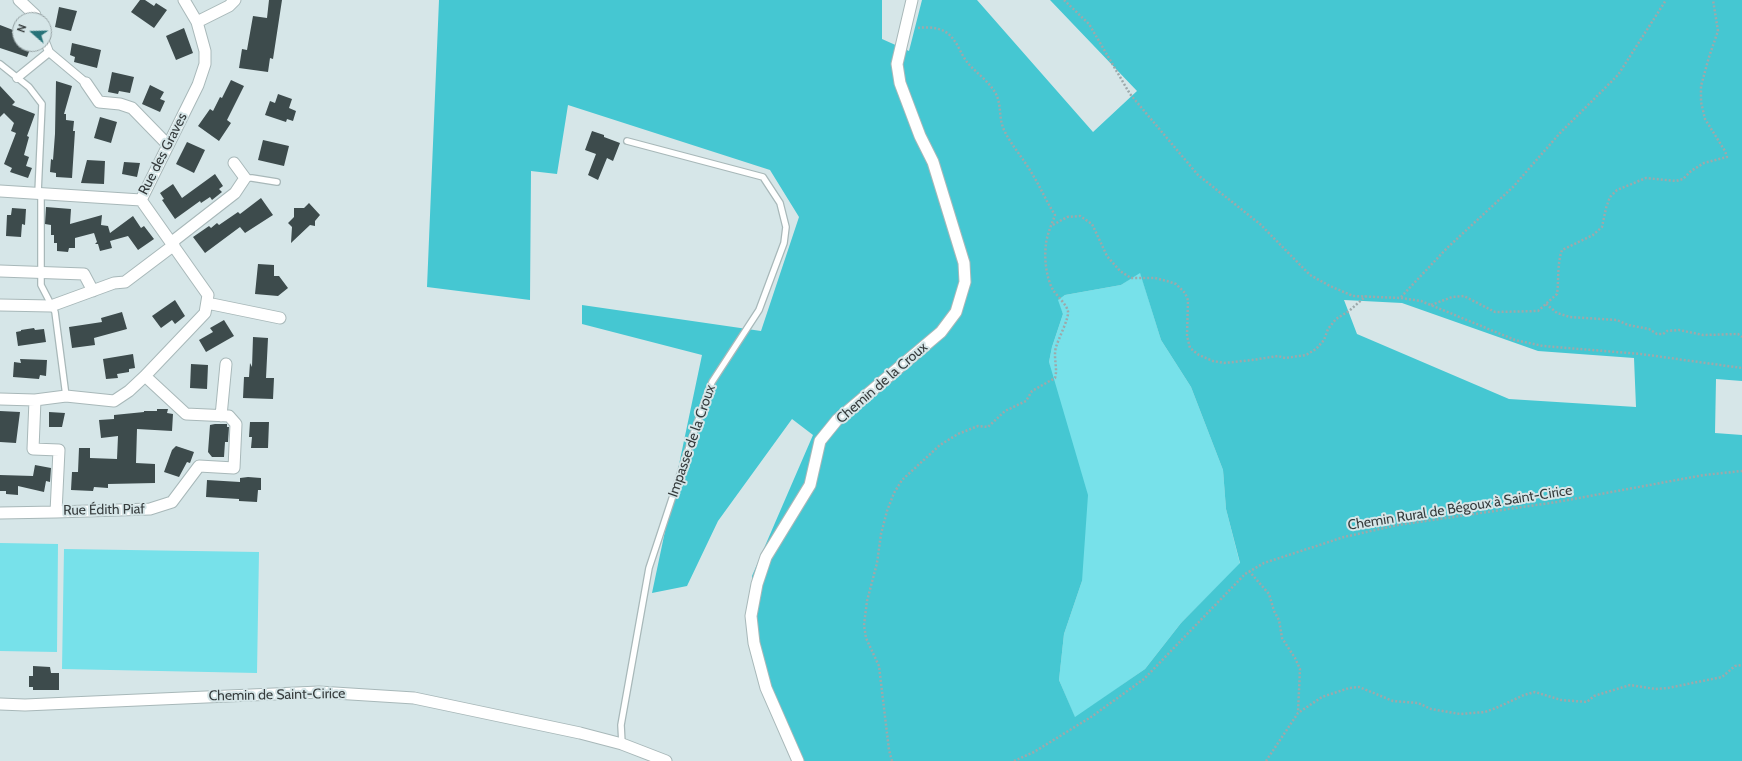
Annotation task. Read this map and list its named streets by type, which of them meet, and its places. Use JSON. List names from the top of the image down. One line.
{"streets":{"street":["Rue des Graves","Chemin de la Croux","Rue Édith Piaf","Chemin de Saint-Cirice"],"lane":["Impasse de la Croux"],"path":["Chemin Rural de Bégoux à Saint-Cirice"]},"crossings":[["Impasse de la Croux","Chemin de Saint-Cirice"]],"north":"left"}
